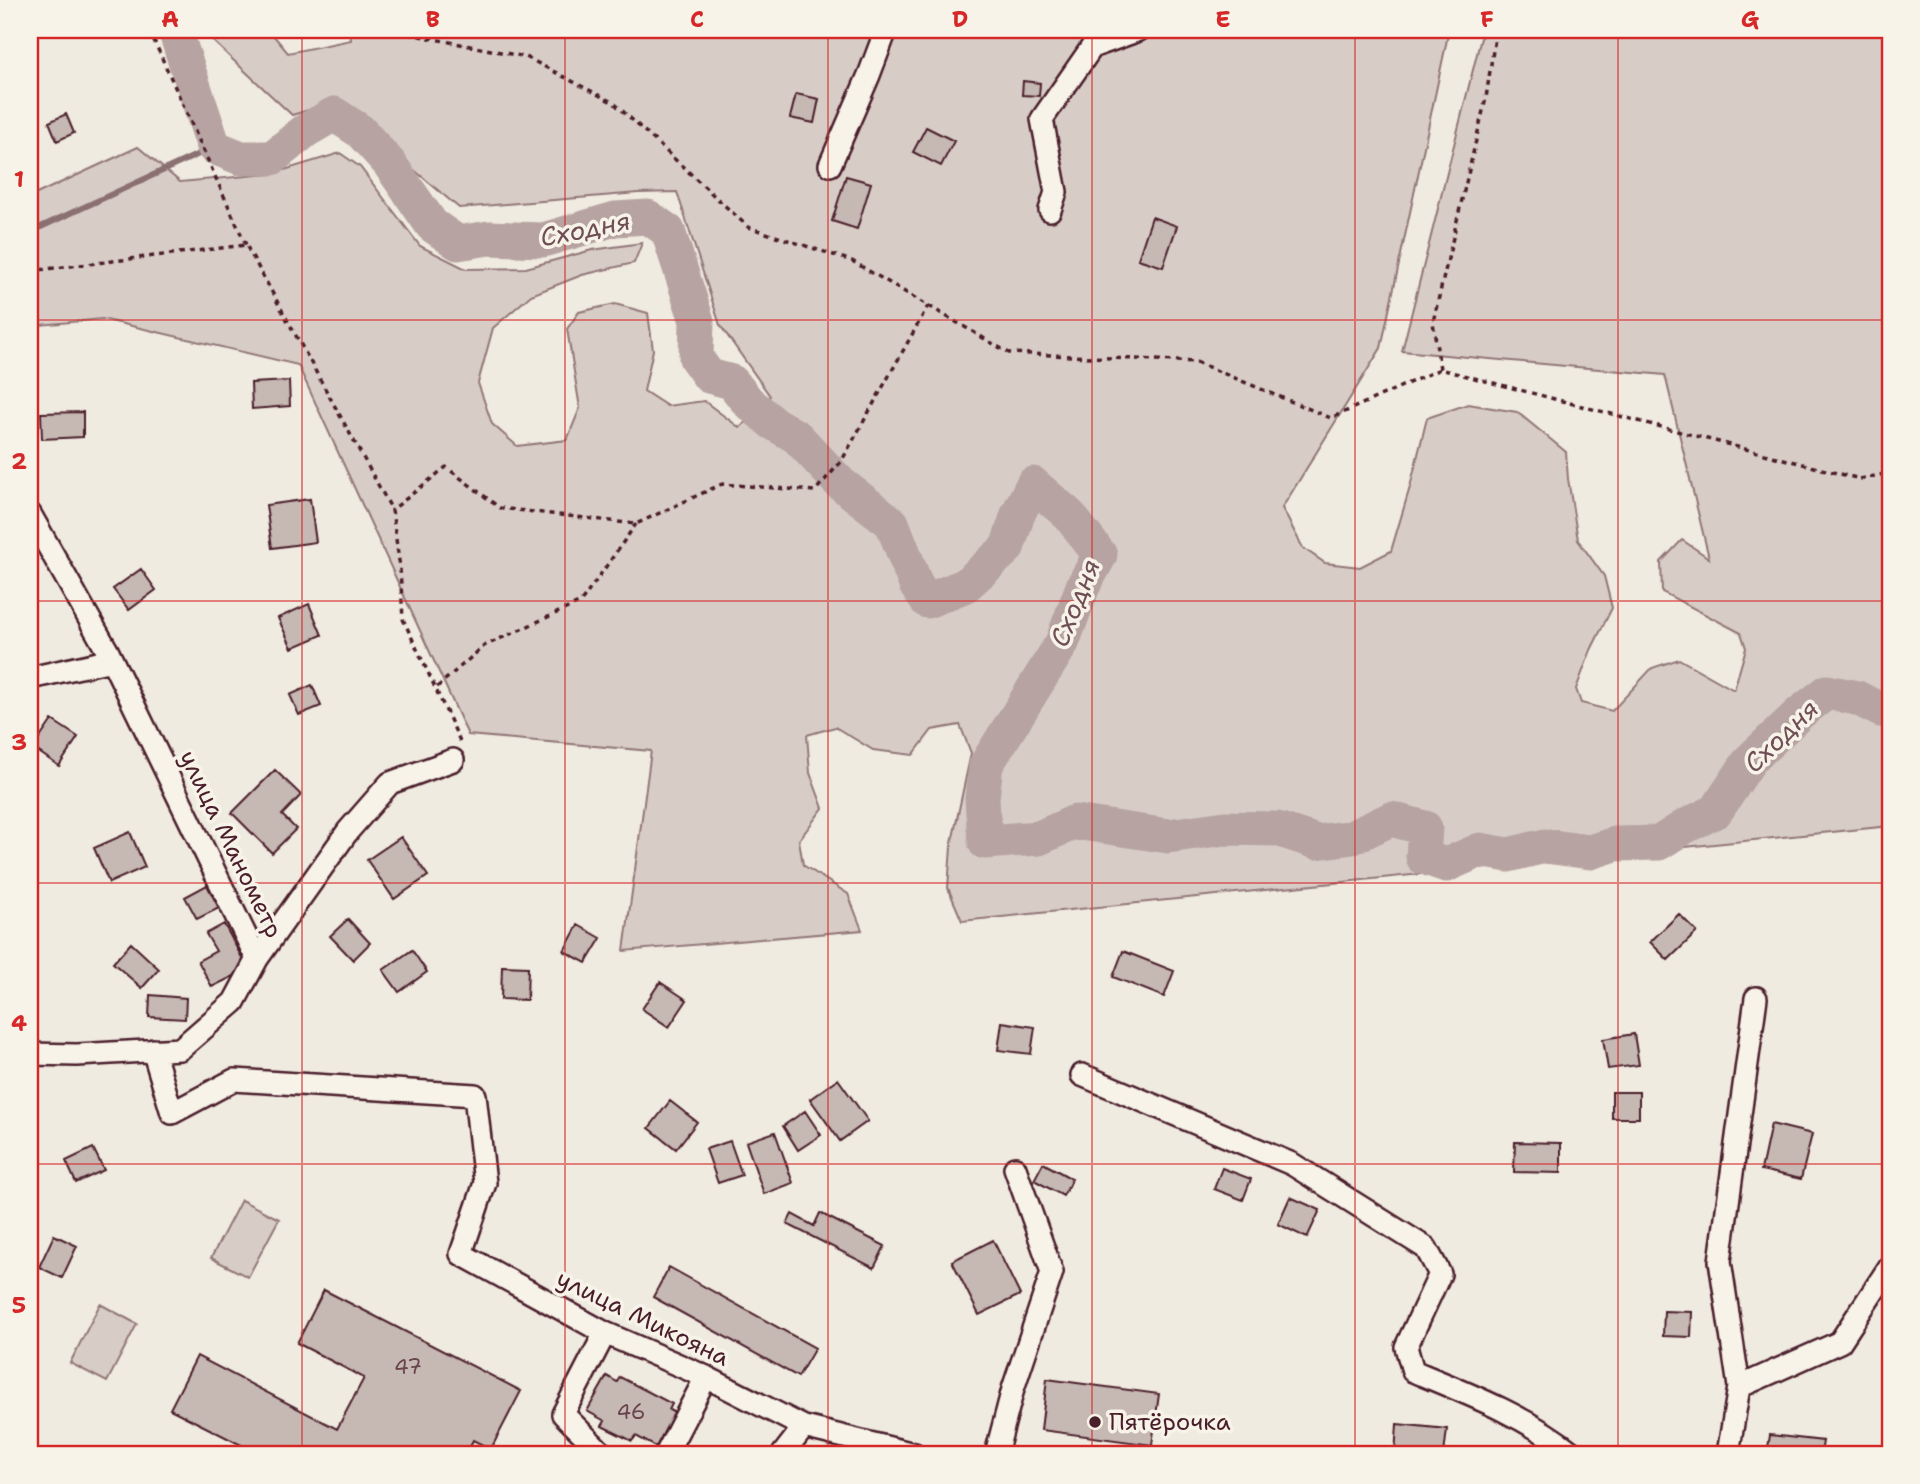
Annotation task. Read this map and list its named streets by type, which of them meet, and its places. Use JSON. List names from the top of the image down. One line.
{"streets":{"street":["улица Манометр","улица Микояна"]},"crossings":[["улица Манометр","улица Микояна"]],"water":["Сходня"],"places":["Пятёрочка"],"house_numbers":["47","46"],"grid":{"columns":["A","B","C","D","E","F","G"],"rows":["1","2","3","4","5"]}}
